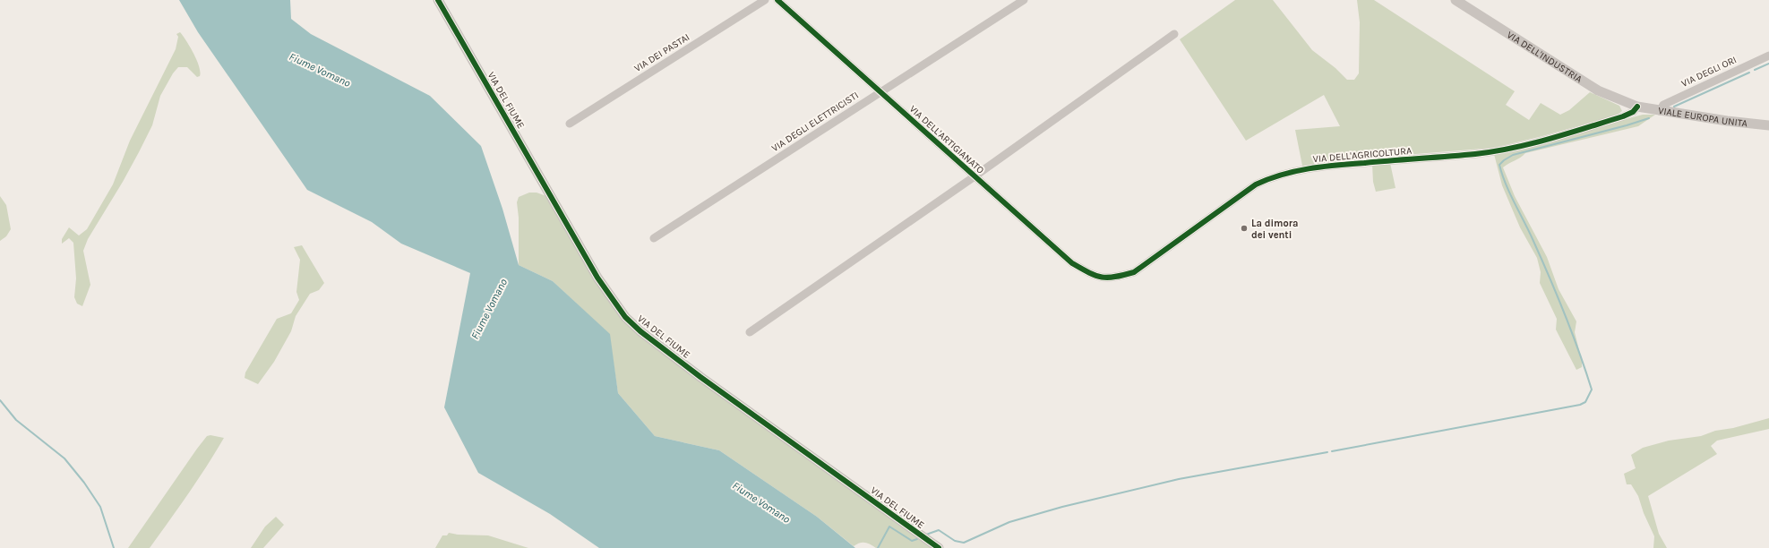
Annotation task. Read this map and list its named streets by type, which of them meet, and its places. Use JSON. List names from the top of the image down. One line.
{"streets":{"street":["VIA DEI PASTAI","VIA DELL'INDUSTRIA","VIA DEGLI ORI","VIA DEL FIUME","VIALE EUROPA UNITA","VIA DEGLI ELETTRICISTI","VIA DELL'ARTIGIANATO","VIA DELL'AGRICOLTURA"]},"crossings":[["VIA DELL'INDUSTRIA","VIALE EUROPA UNITA"],["VIA DELL'INDUSTRIA","VIA DELL'AGRICOLTURA"],["VIA DEGLI ORI","VIALE EUROPA UNITA"],["VIALE EUROPA UNITA","VIA DELL'AGRICOLTURA"],["VIA DEGLI ELETTRICISTI","VIA DELL'ARTIGIANATO"],["VIA DELL'ARTIGIANATO","VIA DELL'AGRICOLTURA"]],"water":["Fiume Vomano"],"places":["La dimora dei venti"]}
